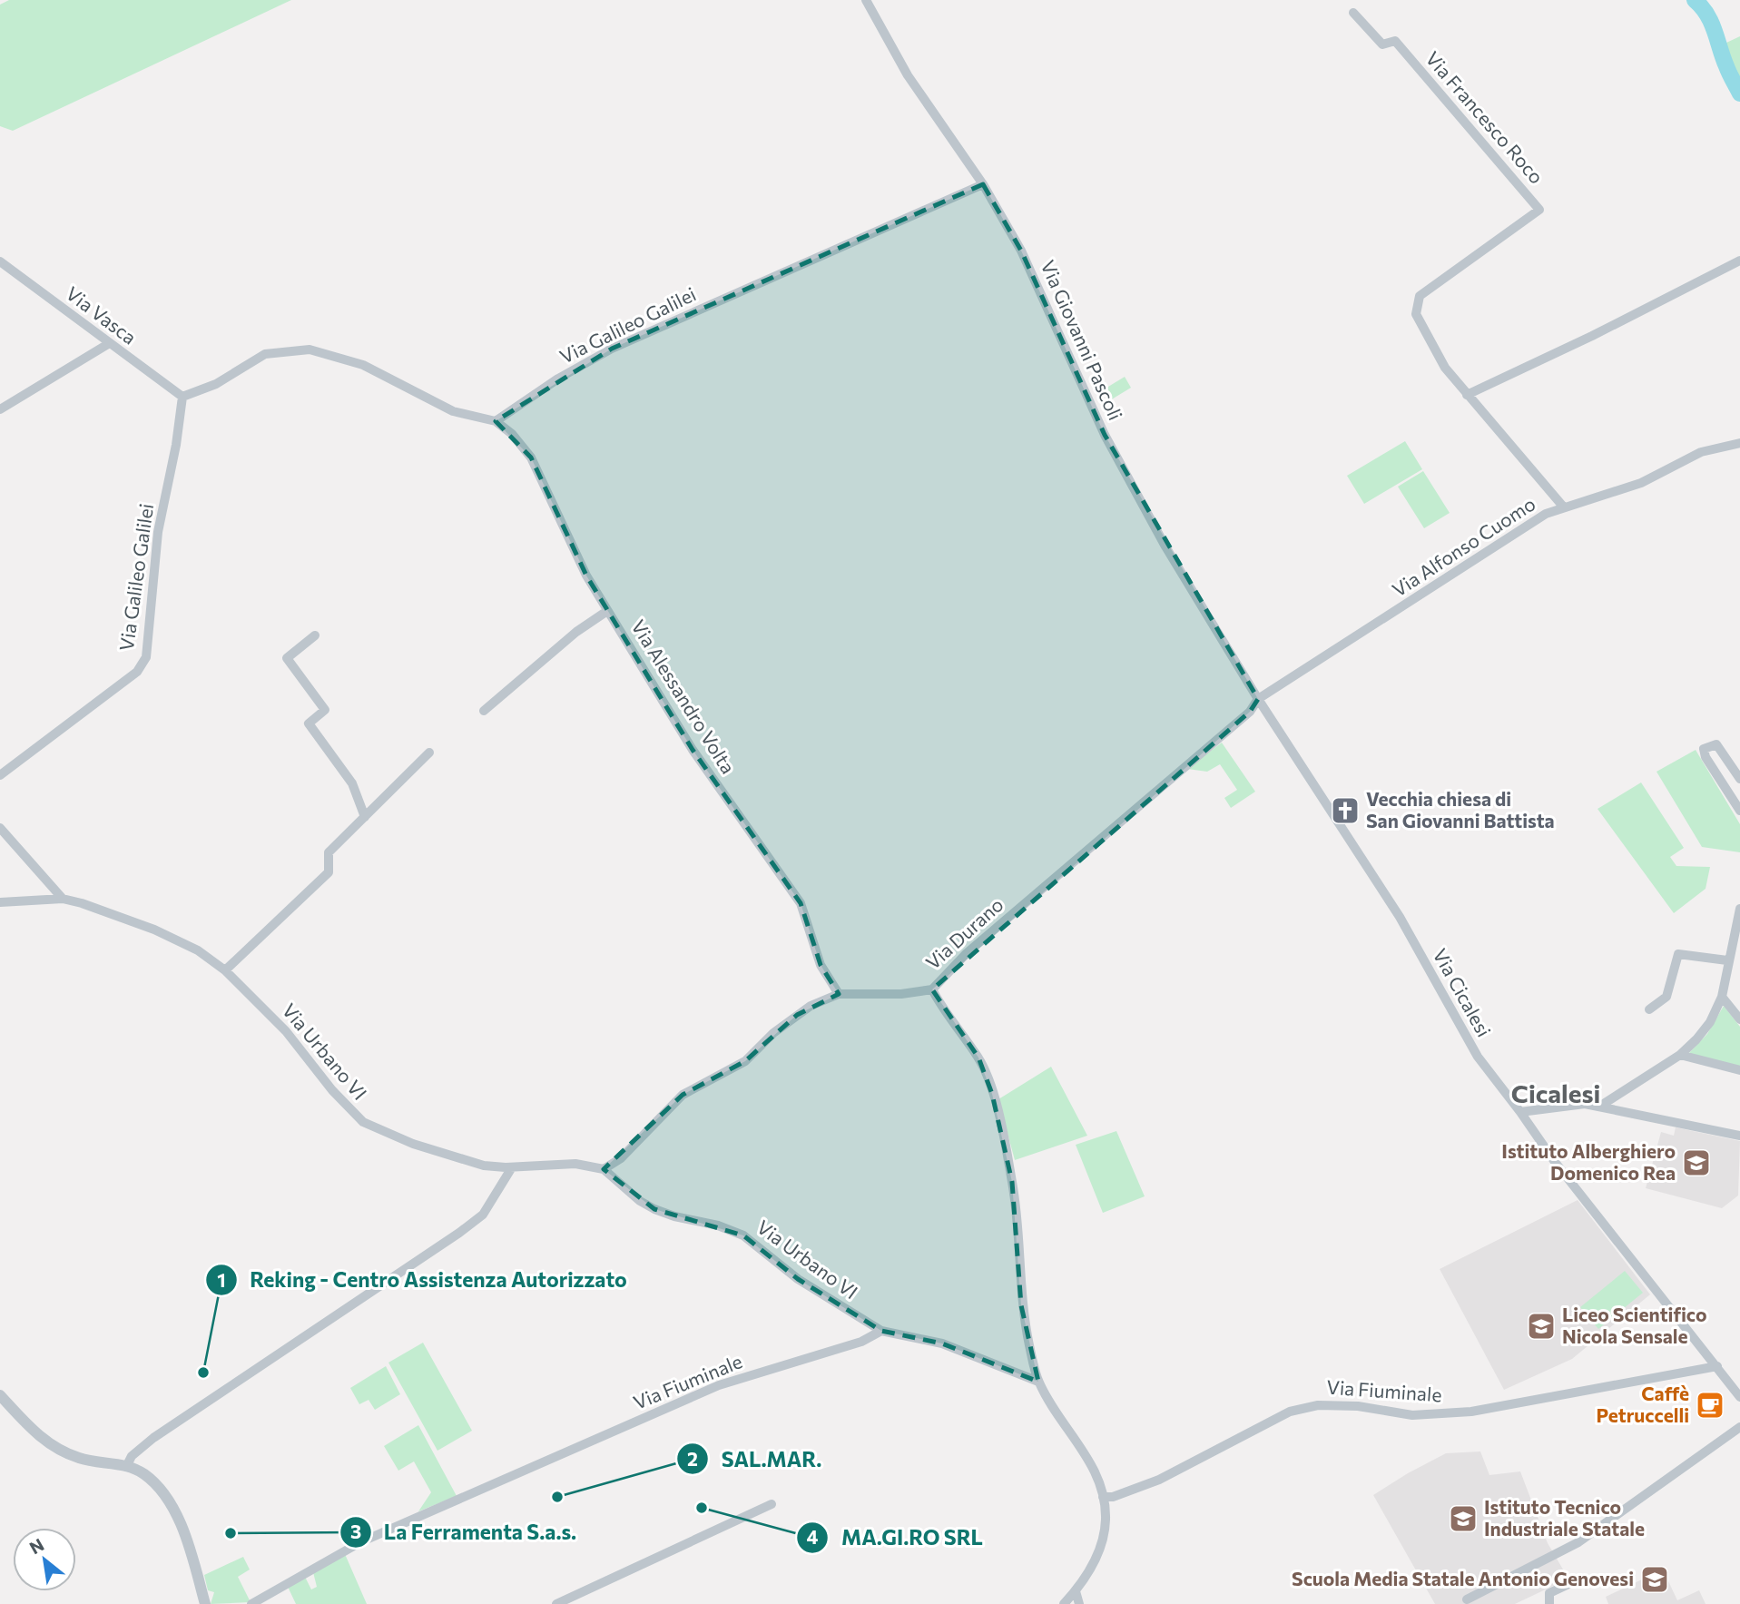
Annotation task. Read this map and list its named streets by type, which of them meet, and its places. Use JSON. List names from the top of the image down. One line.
{"streets":{"street":["Via Francesco Roco","Via Vasca","Via Galileo Galilei","Via Giovanni Pascoli","Via Alfonso Cuomo","Via Alessandro Volta","Via Durano","Via Cicalesi","Via Urbano VI","Via Fiuminale"]},"crossings":[["Via Francesco Roco","Via Alfonso Cuomo"],["Via Vasca","Via Galileo Galilei"],["Via Galileo Galilei","Via Giovanni Pascoli"],["Via Galileo Galilei","Via Alessandro Volta"],["Via Giovanni Pascoli","Via Alfonso Cuomo"],["Via Giovanni Pascoli","Via Durano"],["Via Giovanni Pascoli","Via Cicalesi"],["Via Alfonso Cuomo","Via Durano"],["Via Alfonso Cuomo","Via Cicalesi"],["Via Alessandro Volta","Via Durano"],["Via Durano","Via Cicalesi"],["Via Durano","Via Urbano VI"],["Via Cicalesi","Via Fiuminale"],["Via Urbano VI","Via Fiuminale"]],"districts":["Cicalesi"],"places":{"church":["Vecchia chiesa di San Giovanni Battista"],"school or university":["Istituto Alberghiero Domenico Rea","Liceo Scientifico Nicola Sensale","Istituto Tecnico Industriale Statale","Scuola Media Statale Antonio Genovesi"],"other":["Reking - Centro Assistenza Autorizzato","SAL.MAR.","MA.GI.RO SRL","La Ferramenta S.a.s."],"cafe":["Caffè Petruccelli"]},"north":"top left"}
